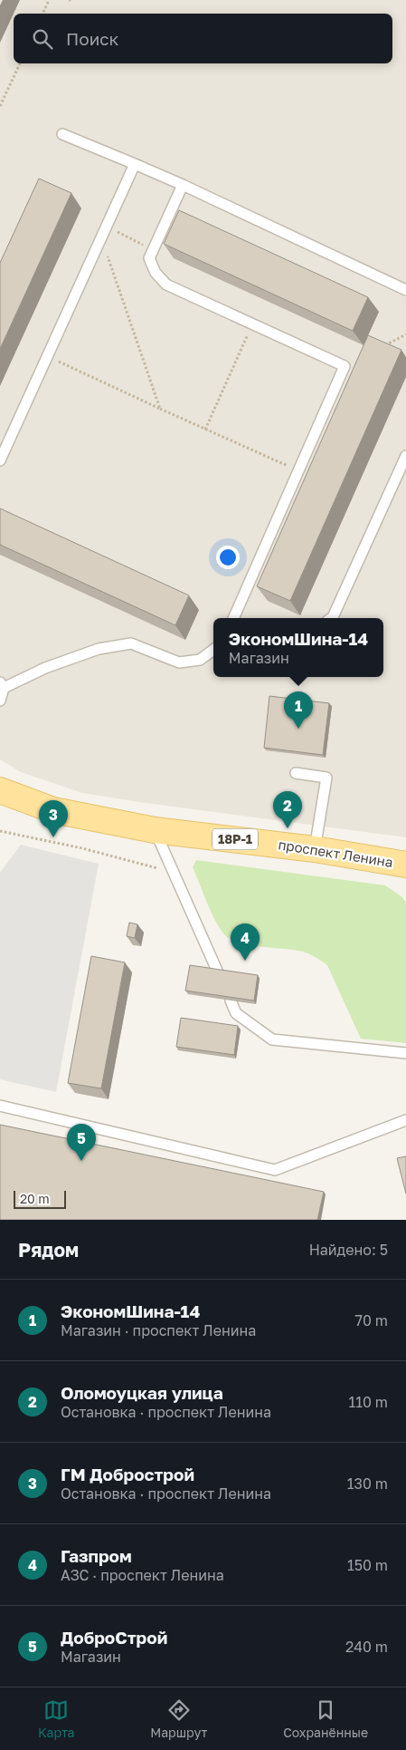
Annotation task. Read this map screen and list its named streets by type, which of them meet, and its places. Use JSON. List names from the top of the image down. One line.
{"streets":{"main road":["18Р-1","проспект Ленина"]},"scale_bar":"20 m","page":{"search":"Поиск","popup":["ЭкономШина-14","Магазин"],"pins":["1","2","3","4","5"],"scale":"20 m","heading":["Рядом","Найдено: 5"],"list":[{"mark":"1","name":"ЭкономШина-14","note":"Магазин · проспект Ленина","value":"70 m"},{"mark":"2","name":"Оломоуцкая улица","note":"Остановка · проспект Ленина","value":"110 m"},{"mark":"3","name":"ГМ Добрострой","note":"Остановка · проспект Ленина","value":"130 m"},{"mark":"4","name":"Газпром","note":"АЗС · проспект Ленина","value":"150 m"},{"mark":"5","name":"ДоброСтрой","note":"Магазин","value":"240 m"}],"nav":["Карта","Маршрут","Сохранённые"]}}
